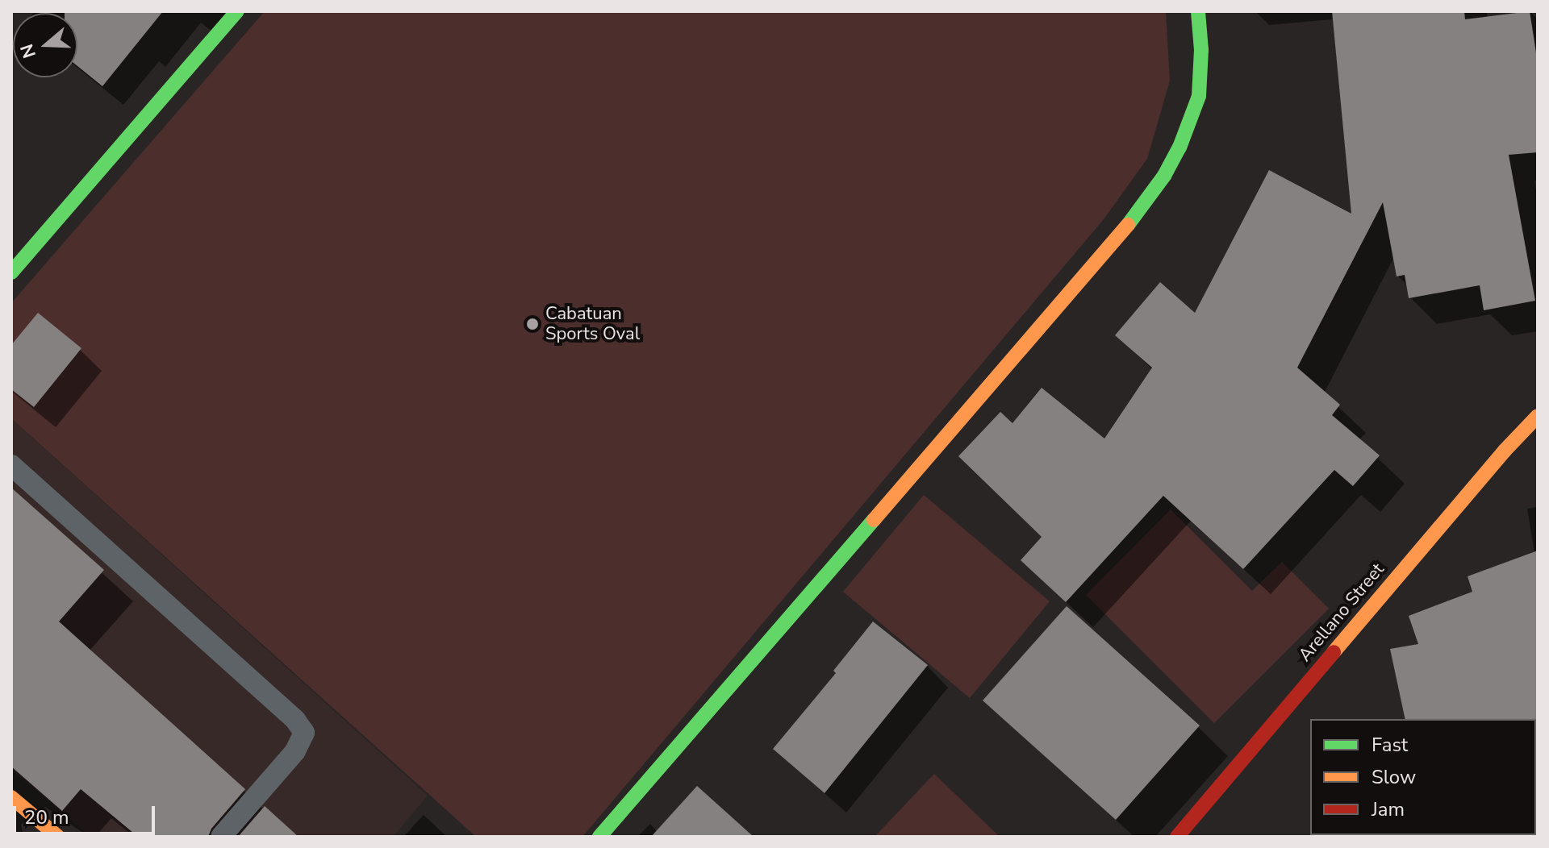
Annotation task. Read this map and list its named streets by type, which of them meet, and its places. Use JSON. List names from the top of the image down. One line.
{"streets":{"street":["Arellano Street"]},"places":["Cabatuan Sports Oval"],"legend":["Fast","Slow","Jam"],"scale_bar":"20 m","north":"left"}
